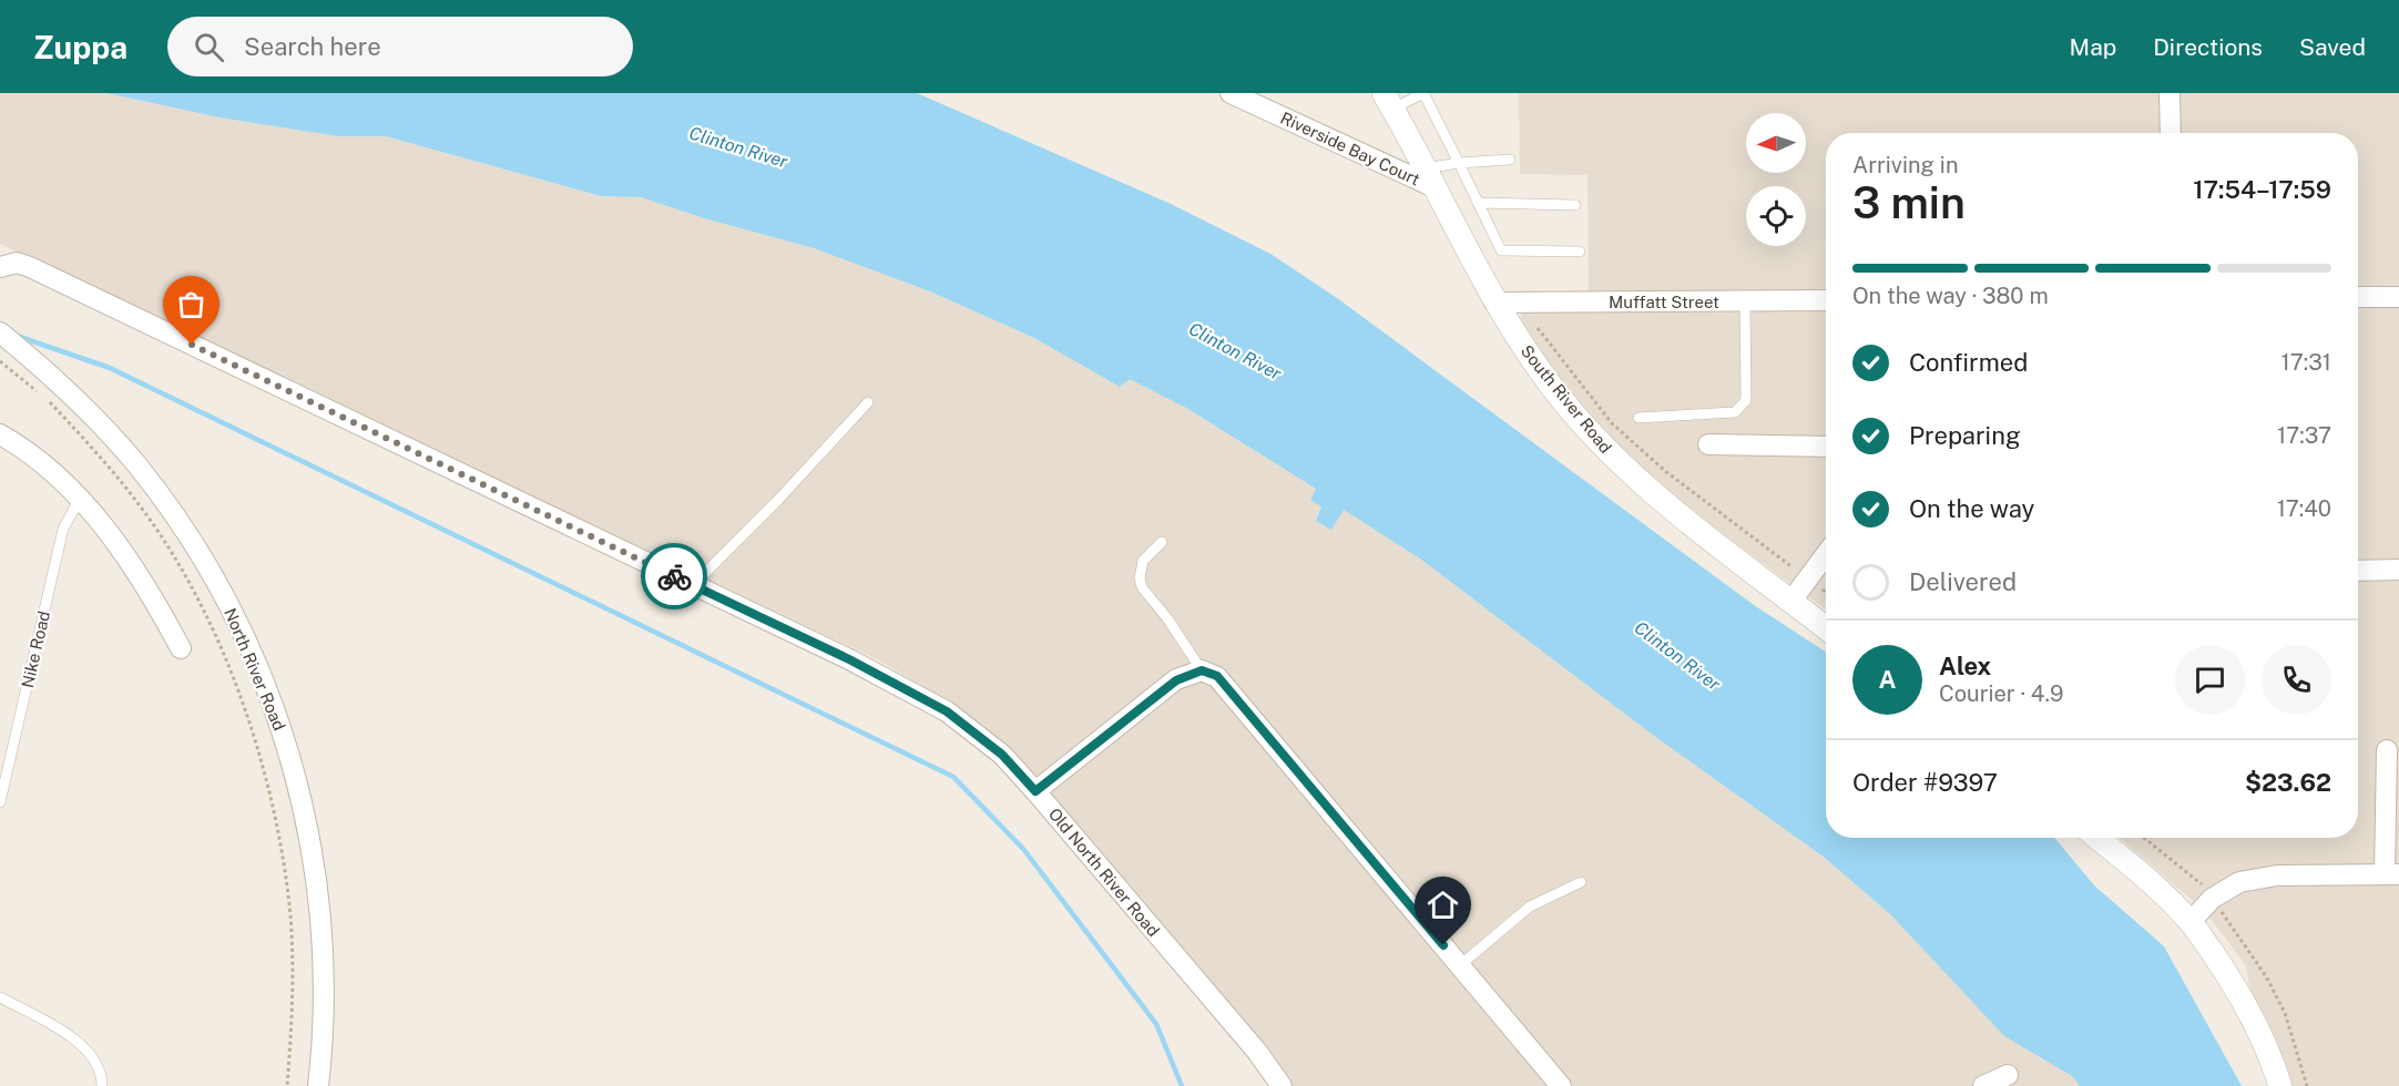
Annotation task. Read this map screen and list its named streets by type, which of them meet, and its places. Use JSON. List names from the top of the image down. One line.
{"streets":{"street":["Riverside Bay Court","Muffatt Street","South River Road","North River Road","Old North River Road"],"lane":["Nike Road"]},"crossings":[["Riverside Bay Court","South River Road"],["Muffatt Street","South River Road"]],"water":["Clinton River"],"north":"left","page":{"header":"Zuppa","search":"Search here","nav":["Map","Directions","Saved"],"heading":["3 min","Arriving in","17:54–17:59"],"panel":["Alex","Courier · 4.9","Order #9397","$23.62"],"bar":"On the way · 380 m","list":[["Confirmed","17:31"],["Preparing","17:37"],["On the way","17:40"],"Delivered"],"round":"A"}}
